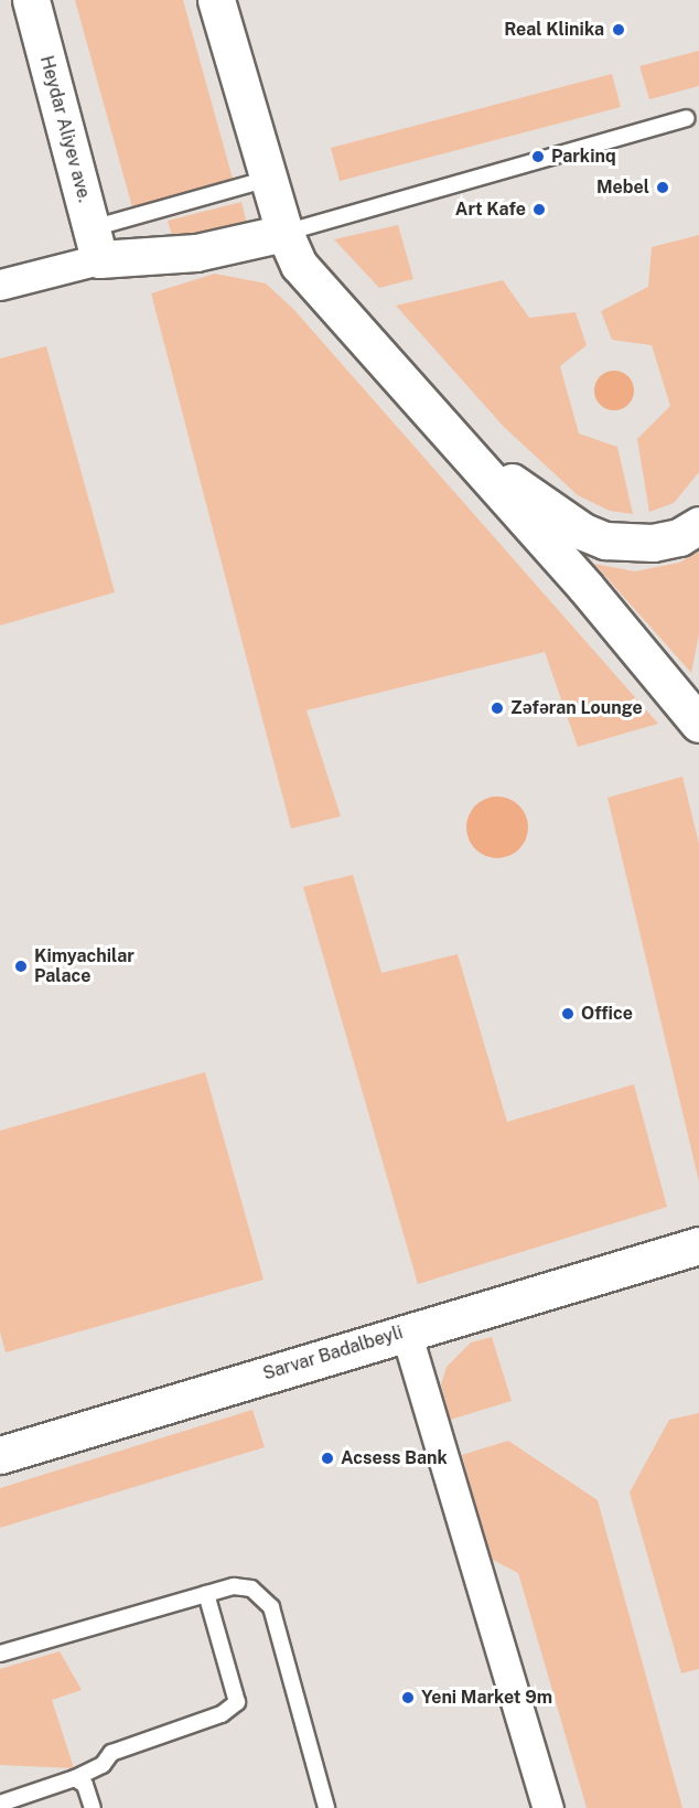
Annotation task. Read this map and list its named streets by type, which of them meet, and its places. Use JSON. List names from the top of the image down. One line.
{"streets":{"main road":["Heydar Aliyev ave.","Sarvar Badalbeyli"]},"places":["Real Klinika","Parkinq","Mebel","Art Kafe","Zәfәran Lounge","Kimyachilar Palace","Office","Acsess Bank","Yeni Market 9m"]}
